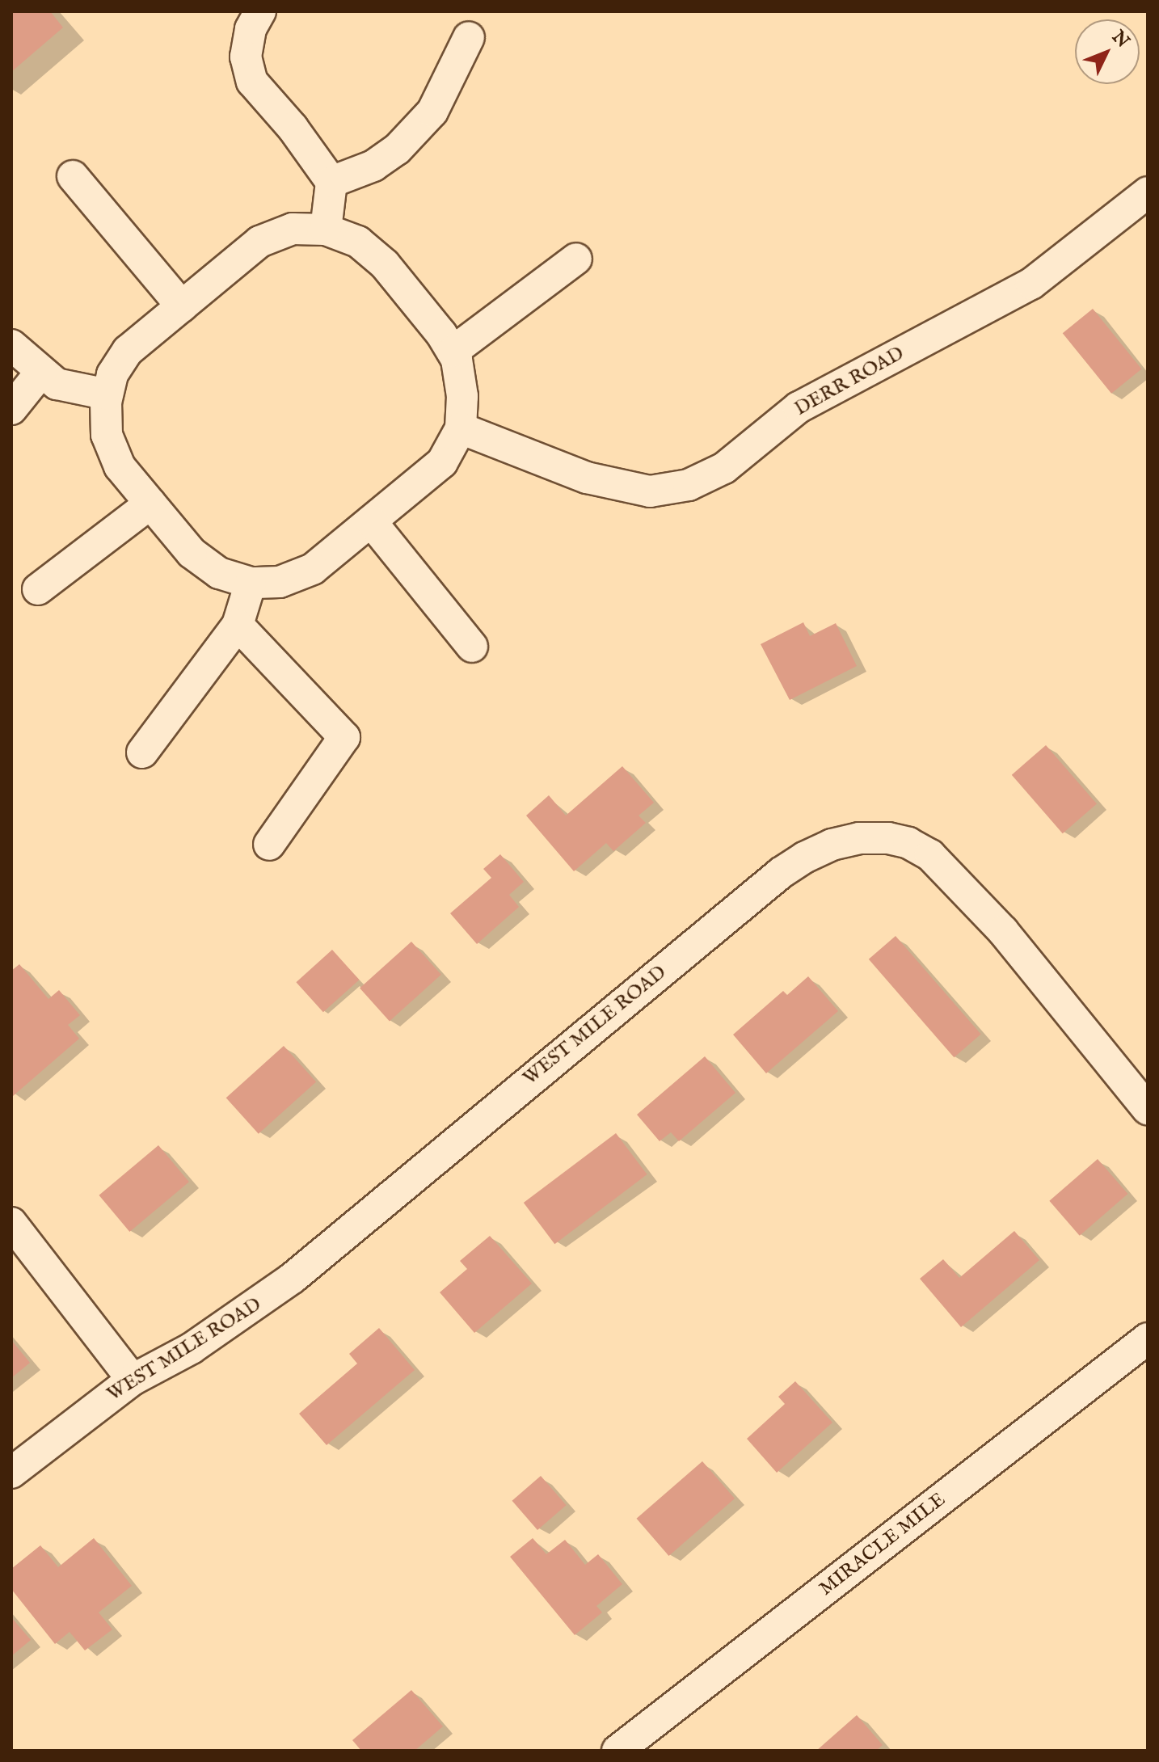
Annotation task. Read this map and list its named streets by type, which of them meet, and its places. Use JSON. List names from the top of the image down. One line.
{"streets":{"street":["DERR ROAD","WEST MILE ROAD","MIRACLE MILE"]},"north":"top right"}
